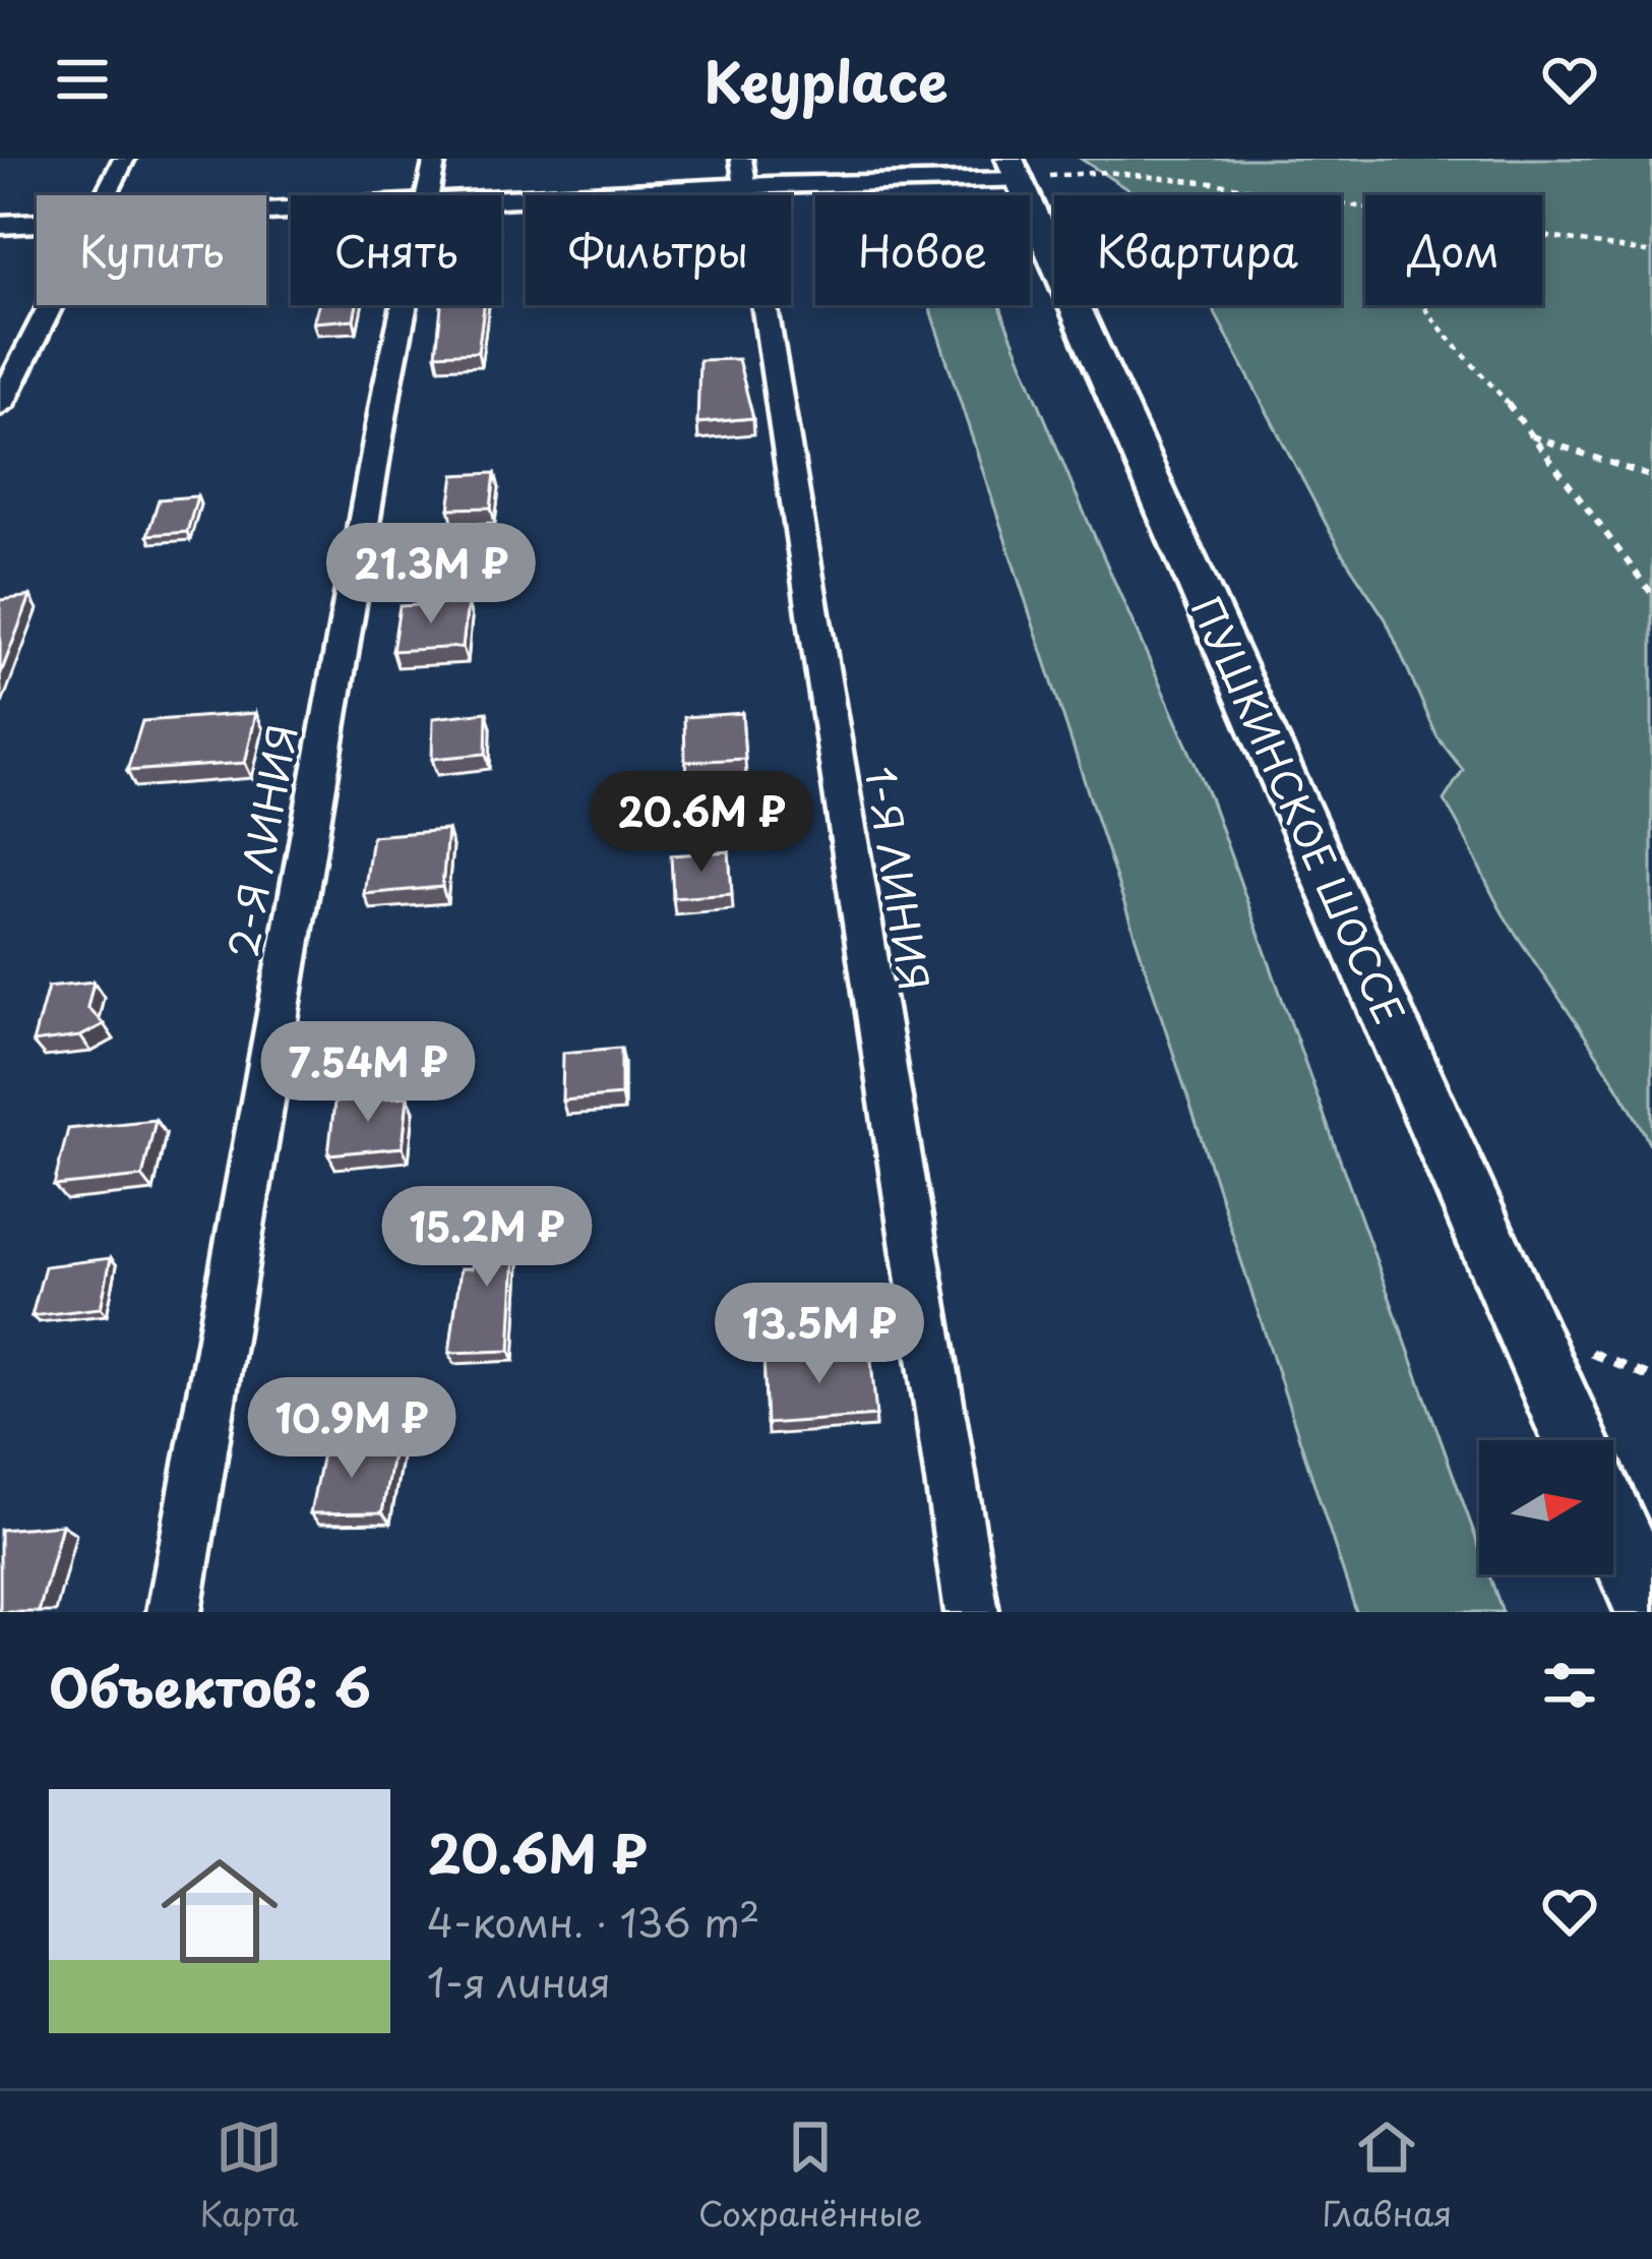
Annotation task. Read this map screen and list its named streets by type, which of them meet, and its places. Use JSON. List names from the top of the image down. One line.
{"streets":{"main road":["ПУШКИНСКОЕ ШОССЕ"],"street":["2-Я ЛИНИЯ","1-Я ЛИНИЯ"]},"north":"right","page":{"header":"Keyplace","chip":["Купить","Снять","Фильтры","Новое","Квартира","Дом"],"price":["21.3M ₽","20.6M ₽","7.54M ₽","15.2M ₽","13.5M ₽","10.9M ₽"],"heading":"Объектов: 6","list":[{"name":"20.6M ₽","note":"4-комн. · 136 m² · 1-я линия"}],"tabs":["Карта","Сохранённые","Главная"]}}
